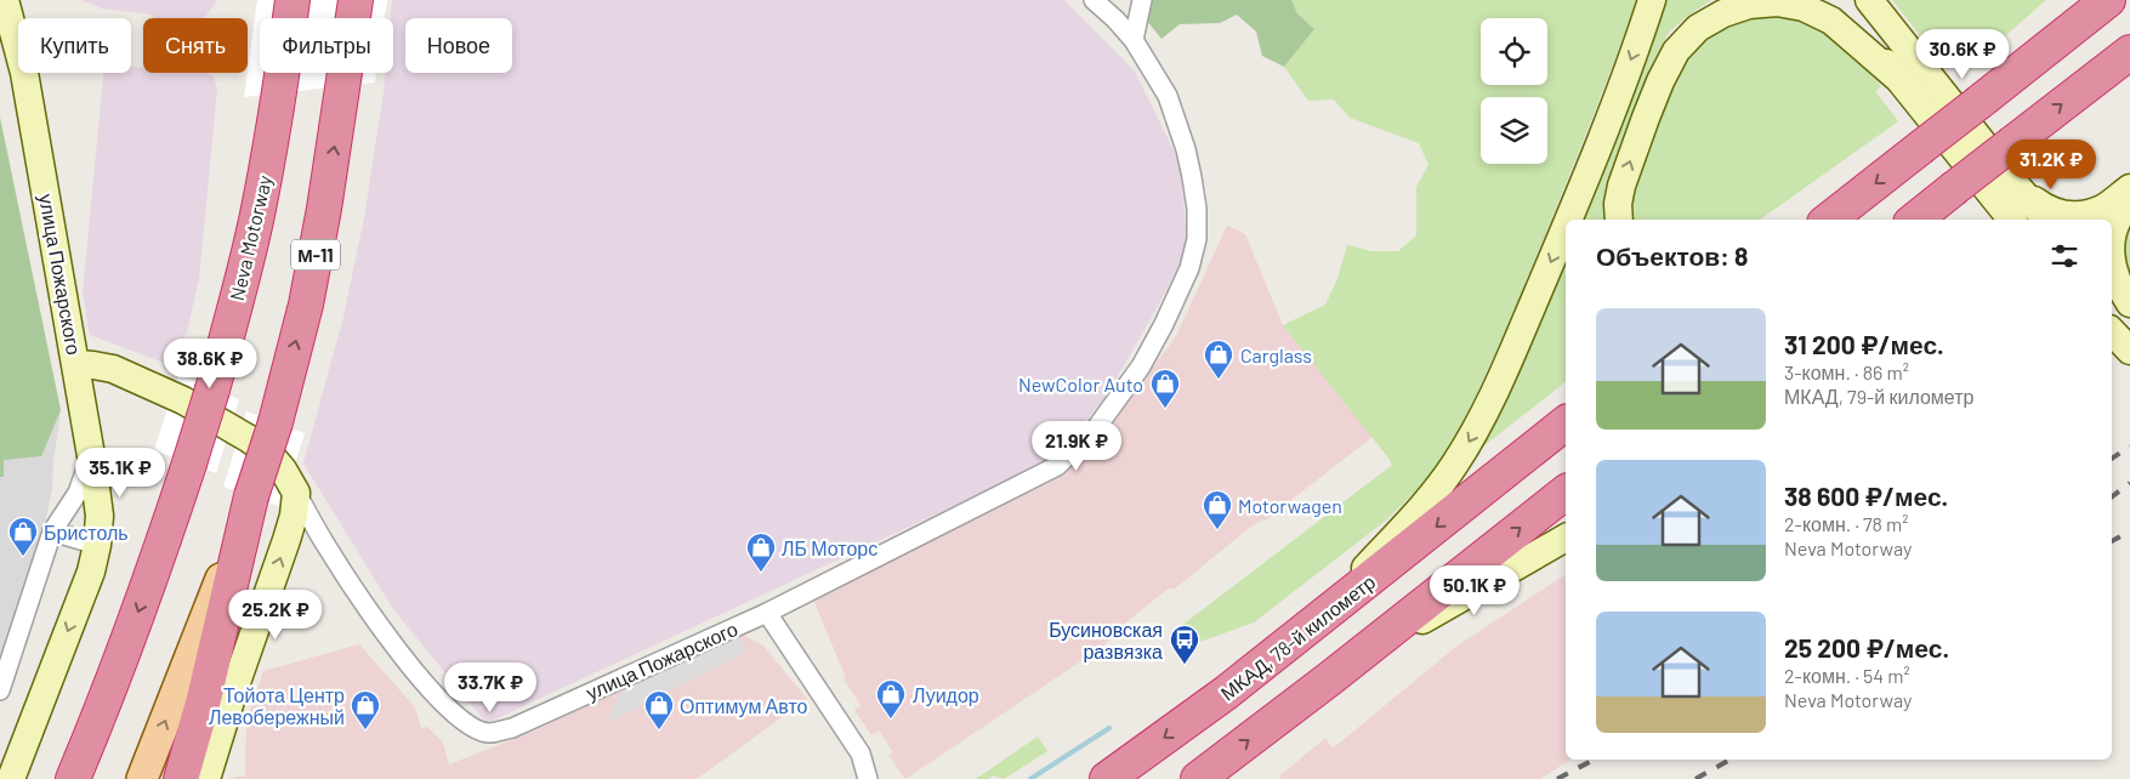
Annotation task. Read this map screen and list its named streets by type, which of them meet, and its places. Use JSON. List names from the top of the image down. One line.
{"streets":{"highway":["Neva Motorway","М-11","МКАД, 78-й километр"],"main road":["улица Пожарского"]},"places":{"shop":["Carglass","NewColor Auto","Motorwagen","Бристоль","ЛБ Моторс","Луидор","Тойота Центр Левобережный","Оптимум Авто"],"bus stop":["Бусиновская развязка"]},"page":{"chip":["Купить","Снять","Фильтры","Новое"],"price":["30.6K ₽","31.2K ₽","38.6K ₽","21.9K ₽","35.1K ₽","50.1K ₽","25.2K ₽","33.7K ₽"],"heading":"Объектов: 8","list":[{"name":"31 200 ₽/мес.","note":"3-комн. · 86 m² · МКАД, 79-й километр"},{"name":"38 600 ₽/мес.","note":"2-комн. · 78 m² · Neva Motorway"},{"name":"25 200 ₽/мес.","note":"2-комн. · 54 m² · Neva Motorway"}]}}
